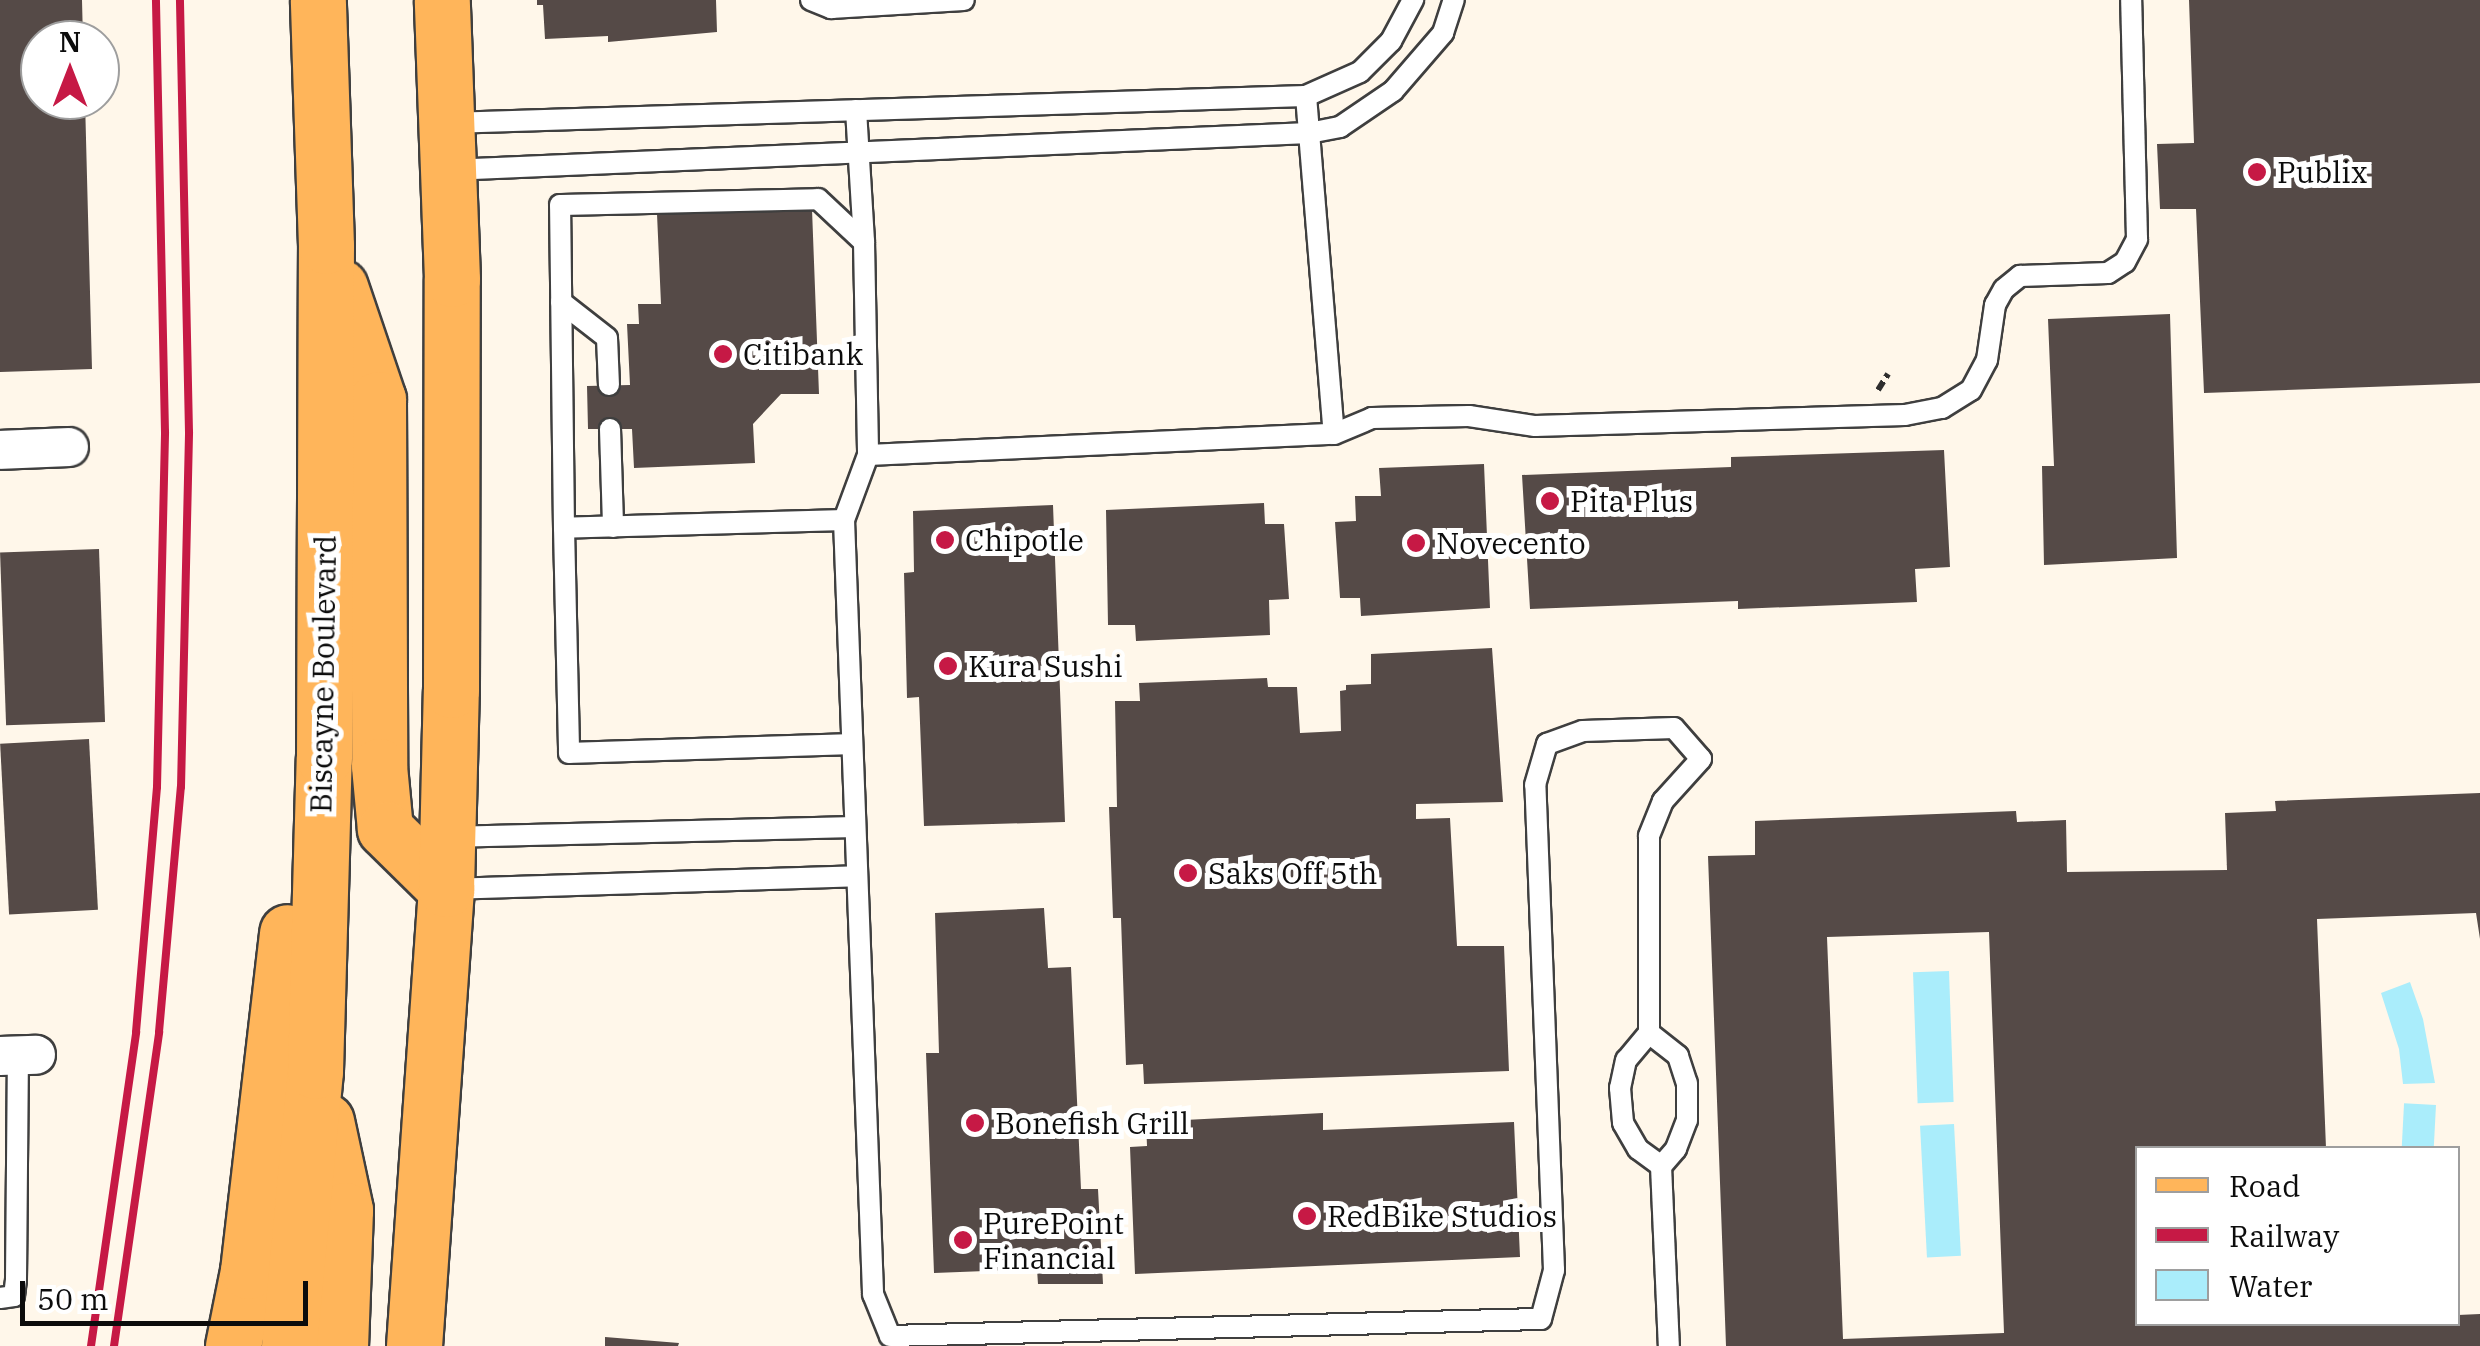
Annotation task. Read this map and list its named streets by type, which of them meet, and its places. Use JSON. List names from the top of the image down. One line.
{"streets":{"main road":["Biscayne Boulevard"]},"places":["Publix","Citibank","Pita Plus","Chipotle","Novecento","Kura Sushi","Saks Off 5th","Bonefish Grill","RedBike Studios","PurePoint Financial"],"legend":["Road","Railway","Water"],"scale_bar":"50 m","north":"top"}
